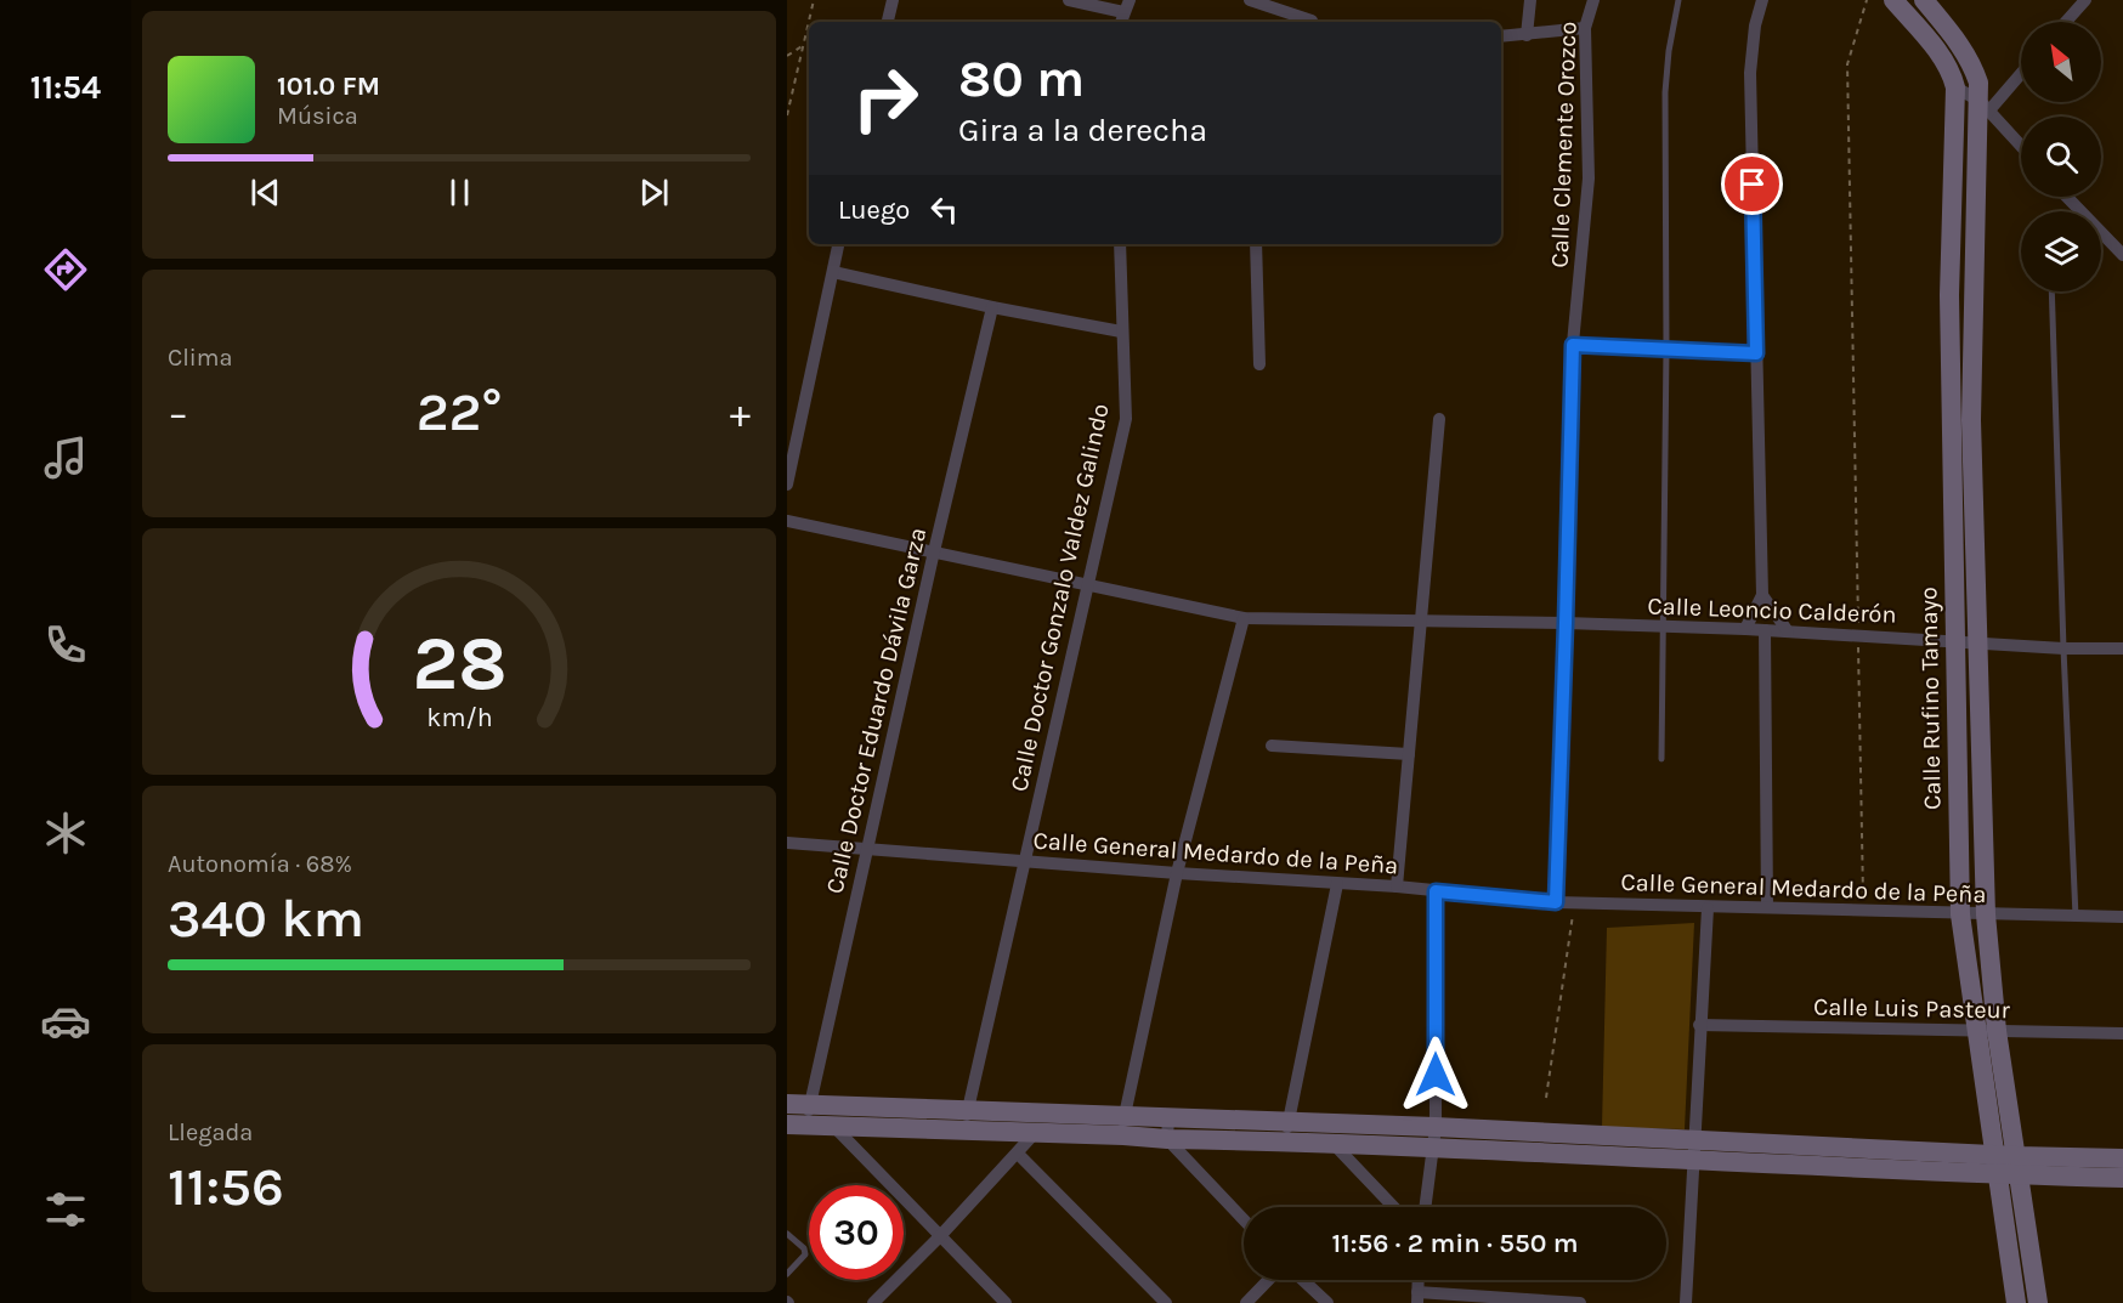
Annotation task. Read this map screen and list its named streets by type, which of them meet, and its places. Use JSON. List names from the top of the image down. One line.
{"streets":{"street":["Calle Clemente Orozco","Calle Doctor Gonzalo Valdez Galindo","Calle Leoncio Calderón","Calle Rufino Tamayo","Calle Doctor Eduardo Dávila Garza","Calle General Medardo de la Peña","Calle Luis Pasteur"]},"crossings":[["Calle Clemente Orozco","Calle Leoncio Calderón"],["Calle Clemente Orozco","Calle General Medardo de la Peña"],["Calle Doctor Gonzalo Valdez Galindo","Calle Leoncio Calderón"],["Calle Doctor Gonzalo Valdez Galindo","Calle General Medardo de la Peña"],["Calle Leoncio Calderón","Calle Rufino Tamayo"],["Calle Leoncio Calderón","Calle Doctor Eduardo Dávila Garza"],["Calle Rufino Tamayo","Calle General Medardo de la Peña"],["Calle Rufino Tamayo","Calle Luis Pasteur"],["Calle Doctor Eduardo Dávila Garza","Calle General Medardo de la Peña"]],"north":"top left","page":{"tabs":"11:54","turn":["80 m","Gira a la derecha"],"song":["101.0 FM","Música"],"then":"Luego","tile":["Clima",["Autonomía · 68%","340 km"],["Llegada","11:56"]],"heat":["−","22°","+"],"limit":"30","trip":"11:56 · 2 min · 550 m","gauge":["28","km/h"]}}
